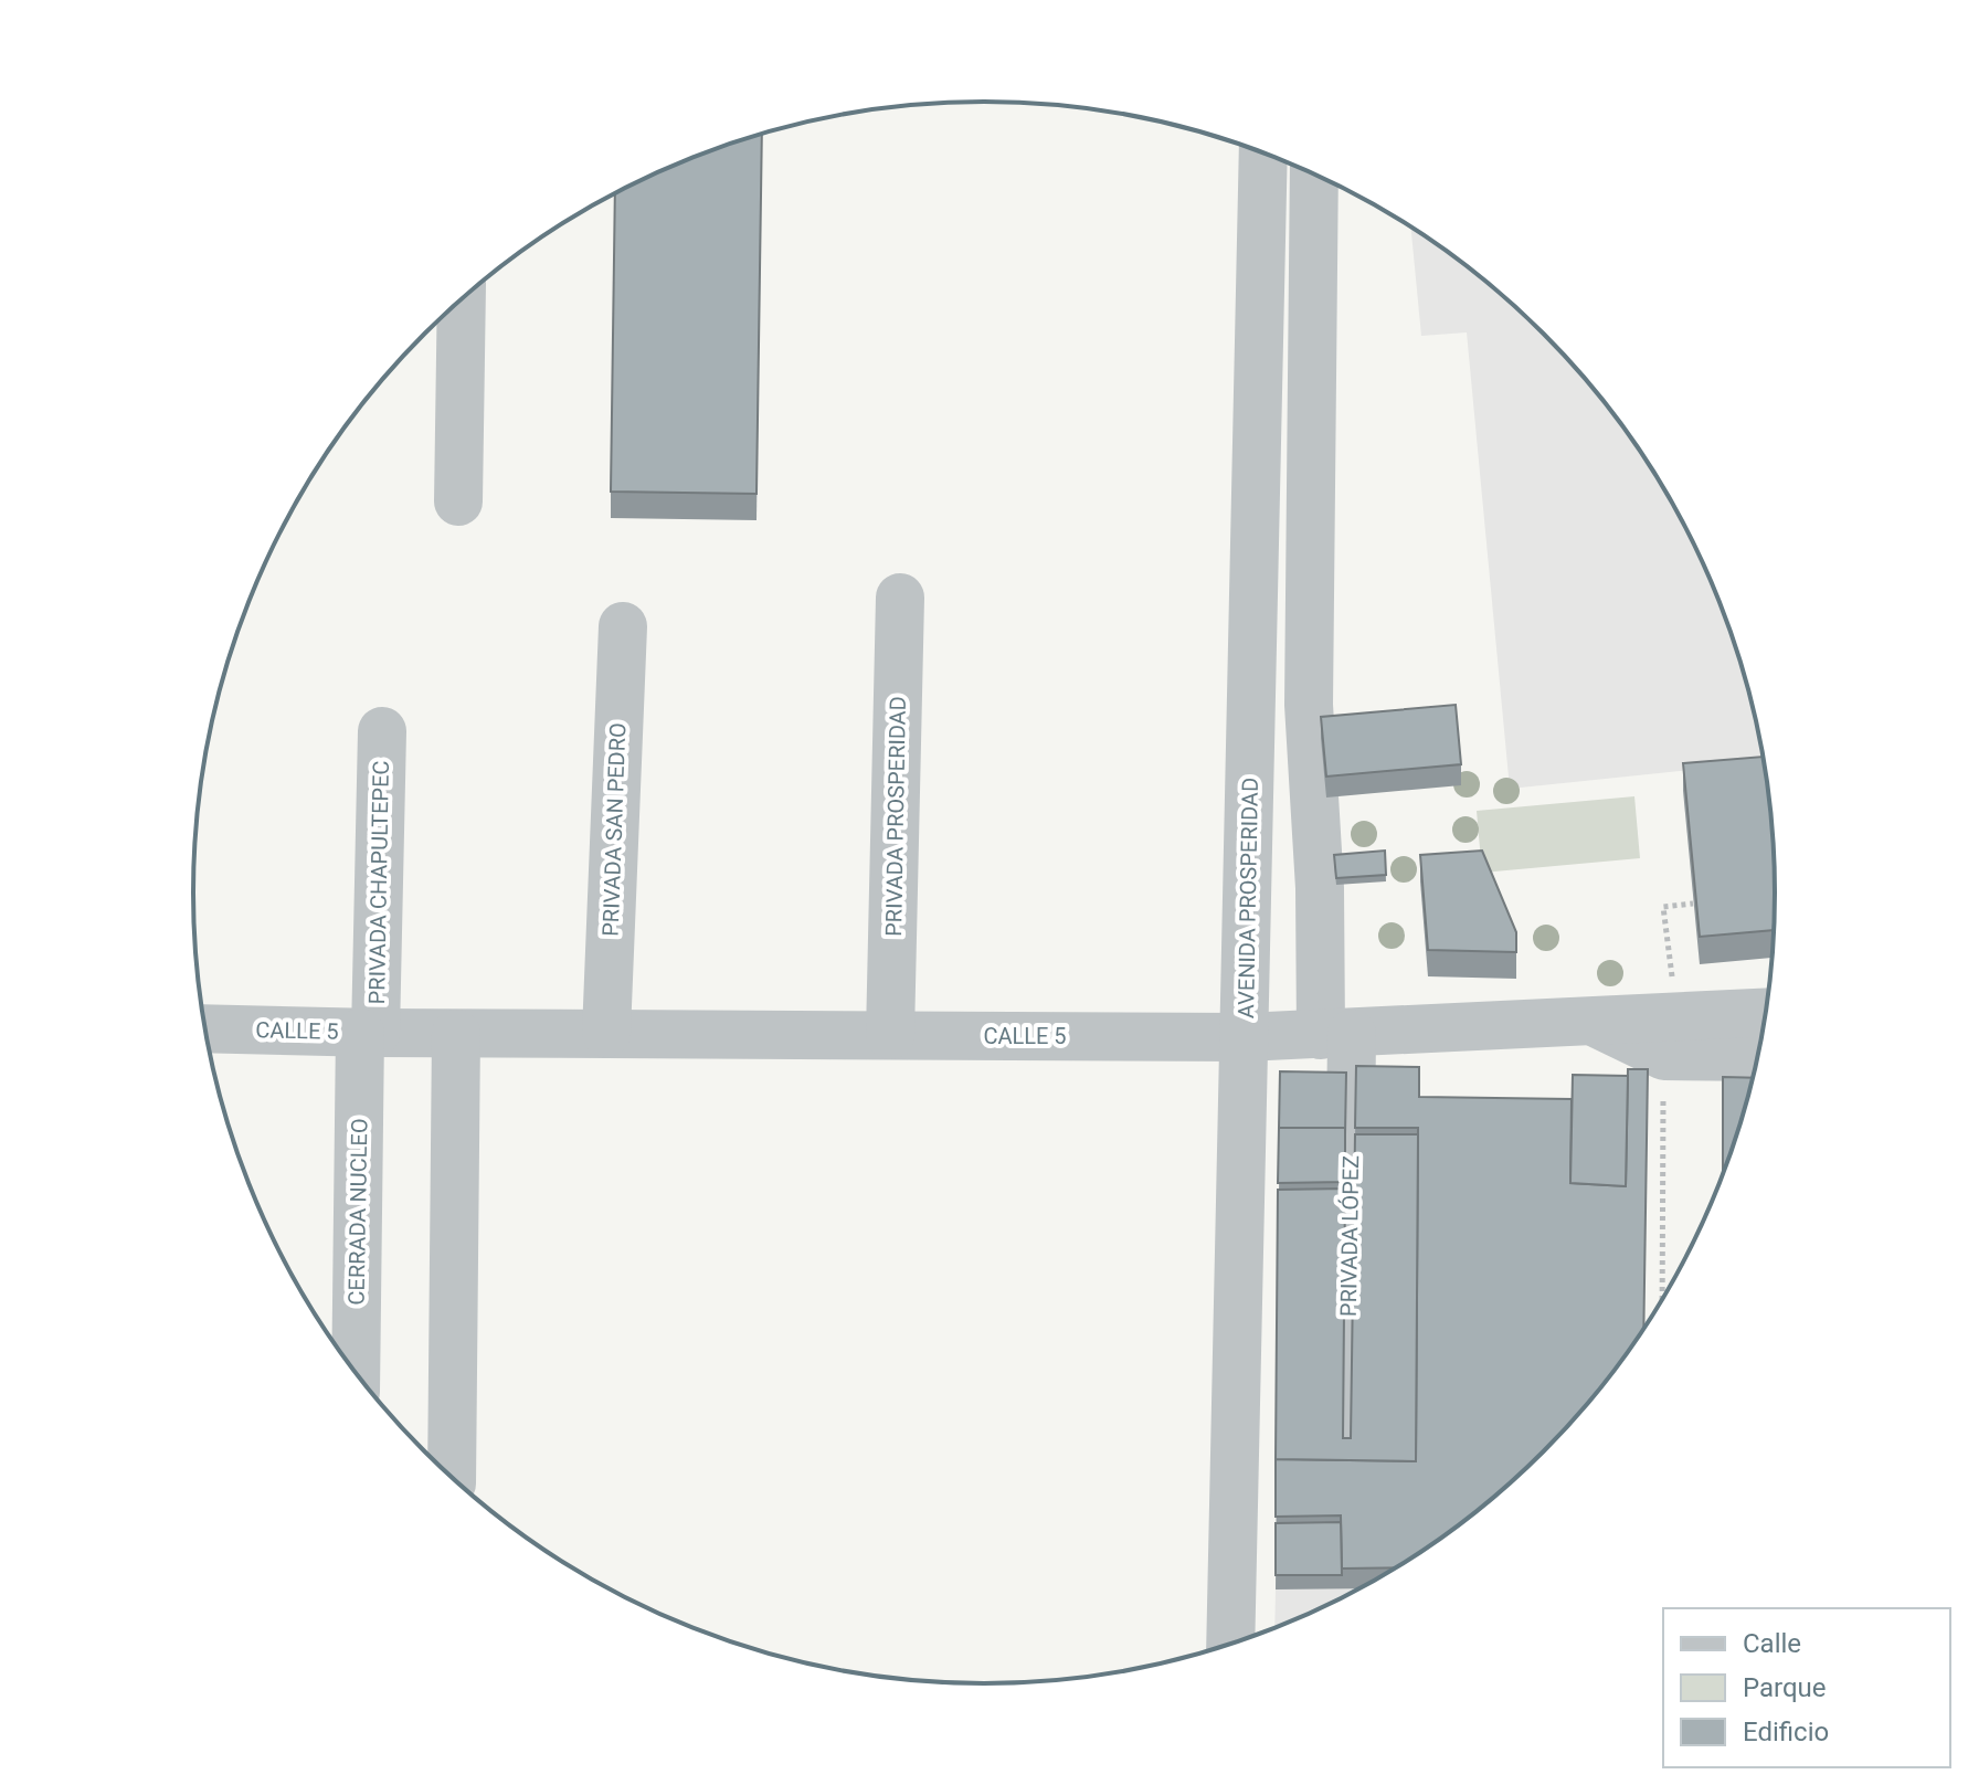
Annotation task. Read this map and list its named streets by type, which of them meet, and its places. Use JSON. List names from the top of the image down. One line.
{"streets":{"street":["PRIVADA PROSPERIDAD","PRIVADA SAN PEDRO","PRIVADA CHAPULTEPEC","AVENIDA PROSPERIDAD","CALLE 5","CERRADA NUCLEO","PRIVADA LÓPEZ"]},"crossings":[["PRIVADA PROSPERIDAD","CALLE 5"],["PRIVADA SAN PEDRO","CALLE 5"],["PRIVADA CHAPULTEPEC","CALLE 5"],["PRIVADA CHAPULTEPEC","CERRADA NUCLEO"],["AVENIDA PROSPERIDAD","CALLE 5"],["CALLE 5","CERRADA NUCLEO"],["CALLE 5","PRIVADA LÓPEZ"]],"legend":["Calle","Parque","Edificio"]}
